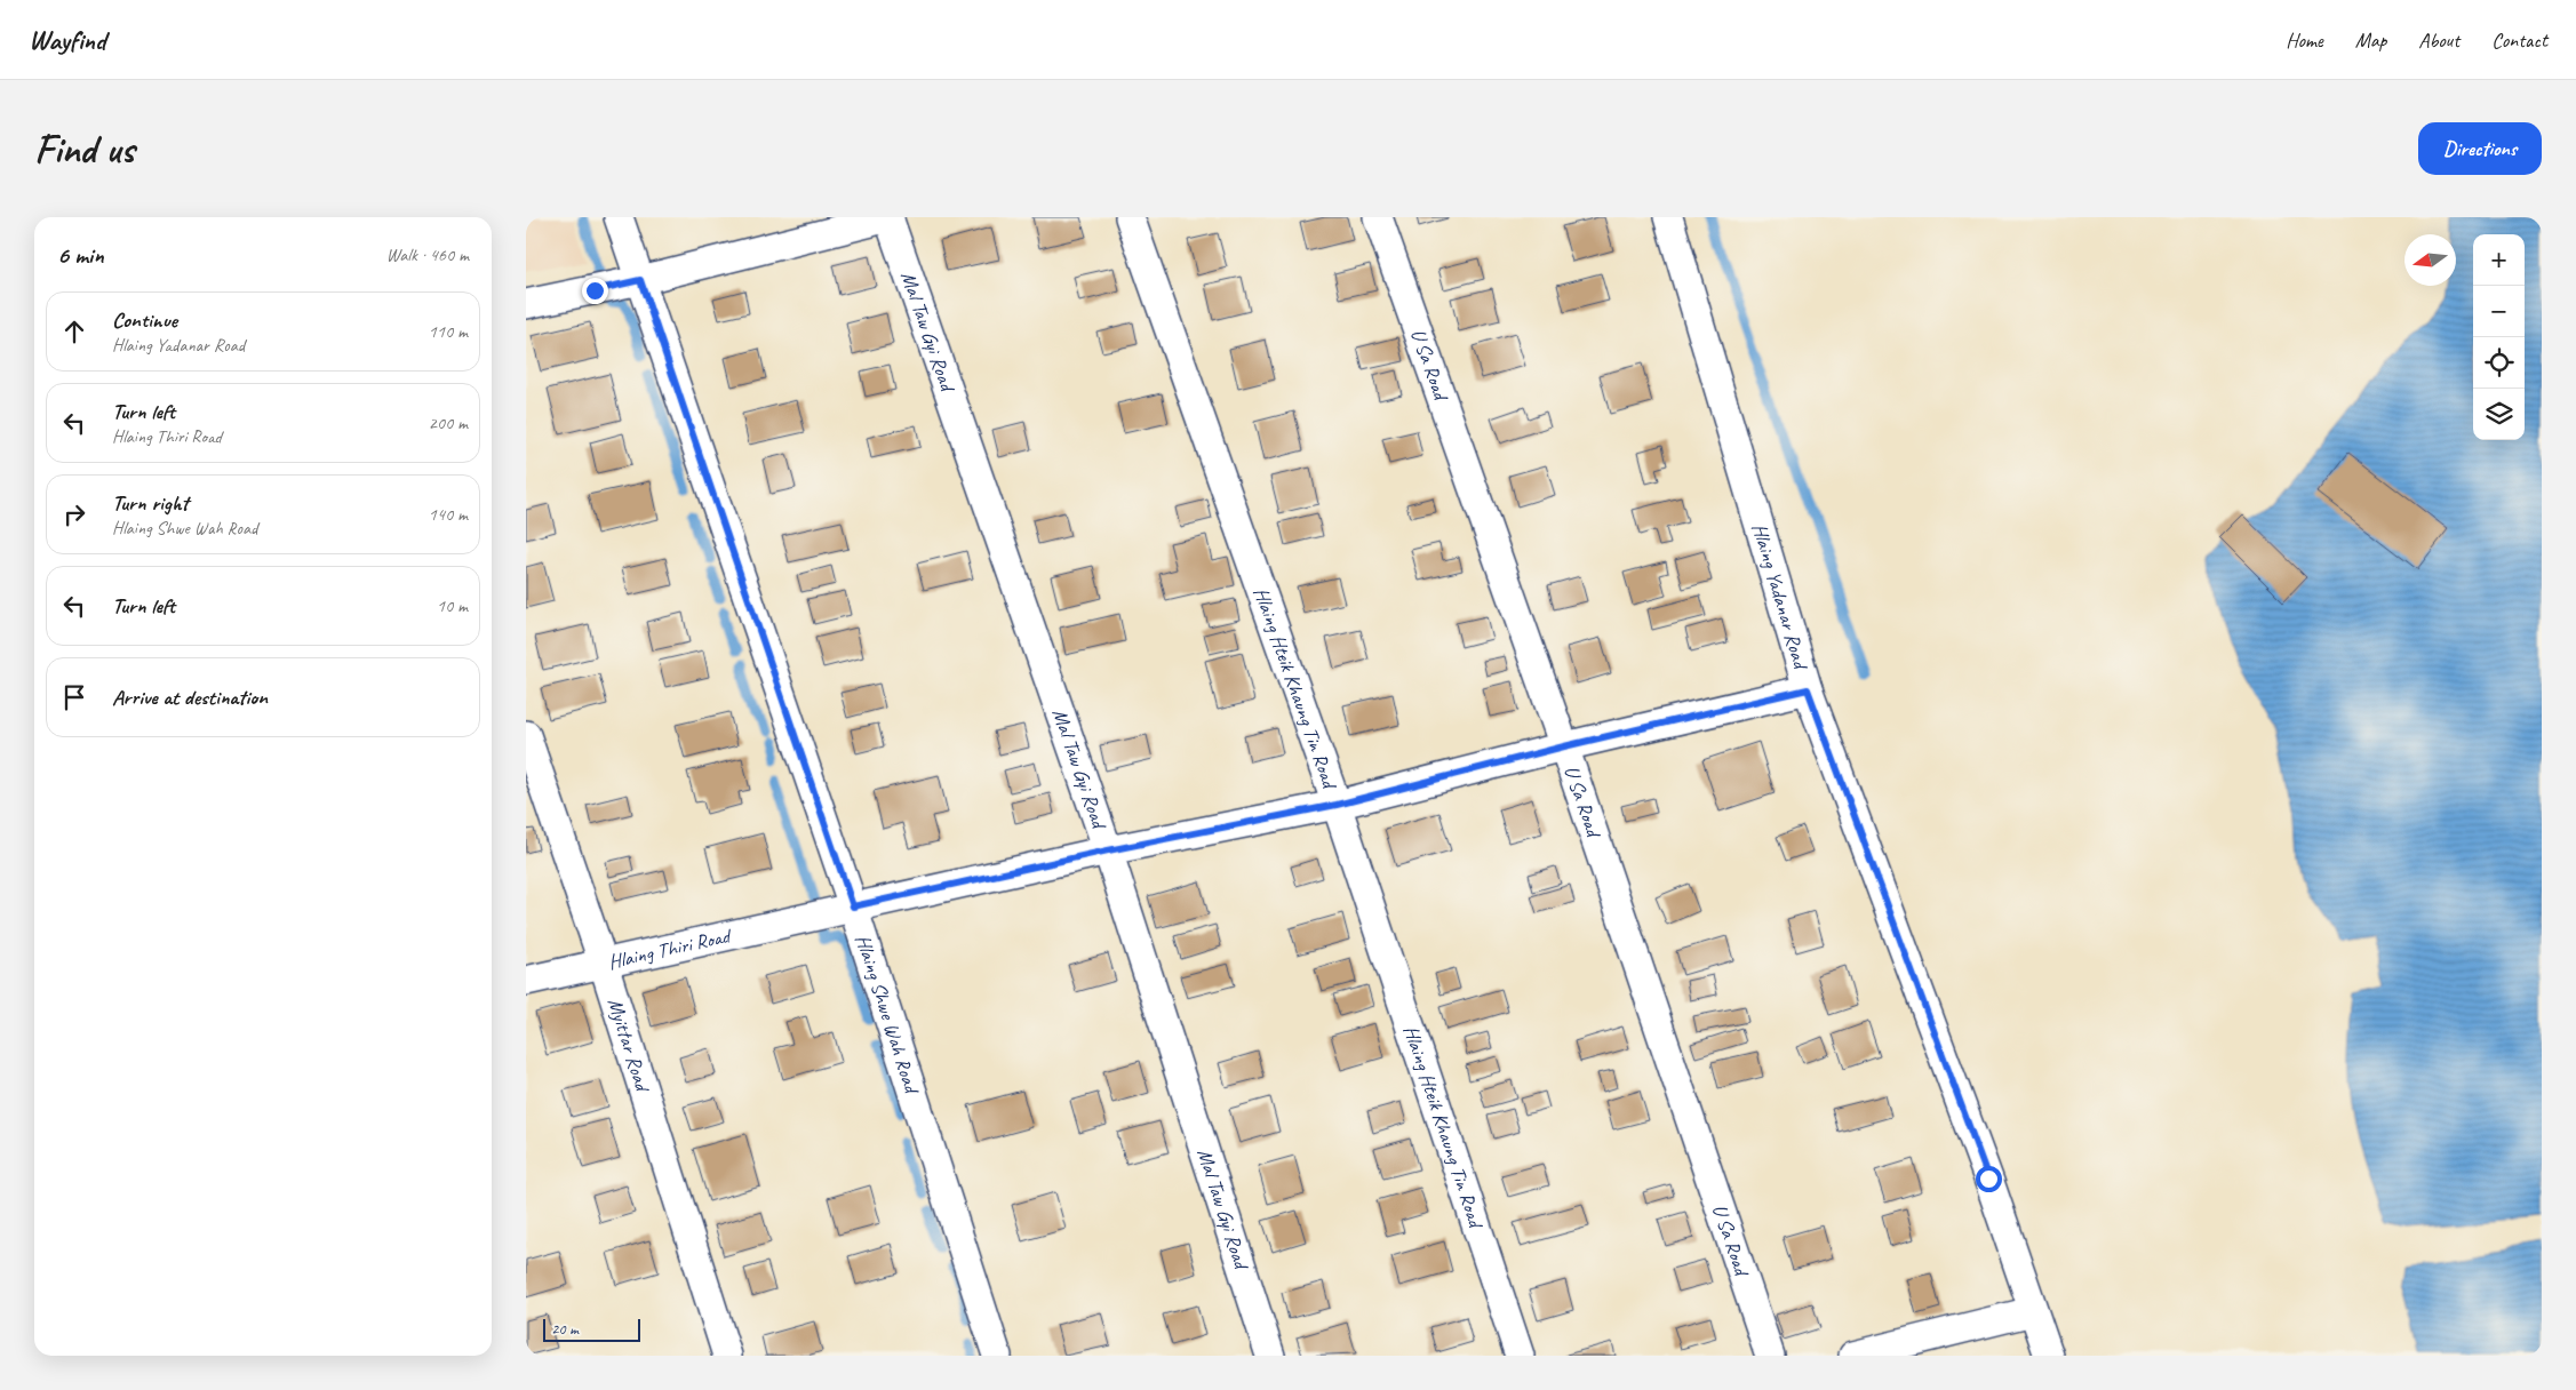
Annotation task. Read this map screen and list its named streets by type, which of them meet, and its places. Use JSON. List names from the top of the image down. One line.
{"streets":{"street":["Mal Taw Gyi Road","U Sa Road","Hlaing Yadanar Road","Hlaing Hteik Khaung Tin Road","Hlaing Thiri Road","Hlaing Shwe Wah Road","Myittar Road"]},"crossings":[["Hlaing Thiri Road","Hlaing Shwe Wah Road"],["Hlaing Thiri Road","Myittar Road"]],"scale_bar":"20 m","north":"left","page":{"header":"Wayfind","nav":["Home","Map","About","Contact"],"buttons":"Directions","title":"Find us","heading":["6 min","Walk · 460 m"],"map_buttons":["+","−"],"list":[["Continue","Hlaing Yadanar Road","110 m"],["Turn left","Hlaing Thiri Road","200 m"],["Turn right","Hlaing Shwe Wah Road","140 m"],["Turn left","10 m"],"Arrive at destination"],"scale":"20 m"}}
